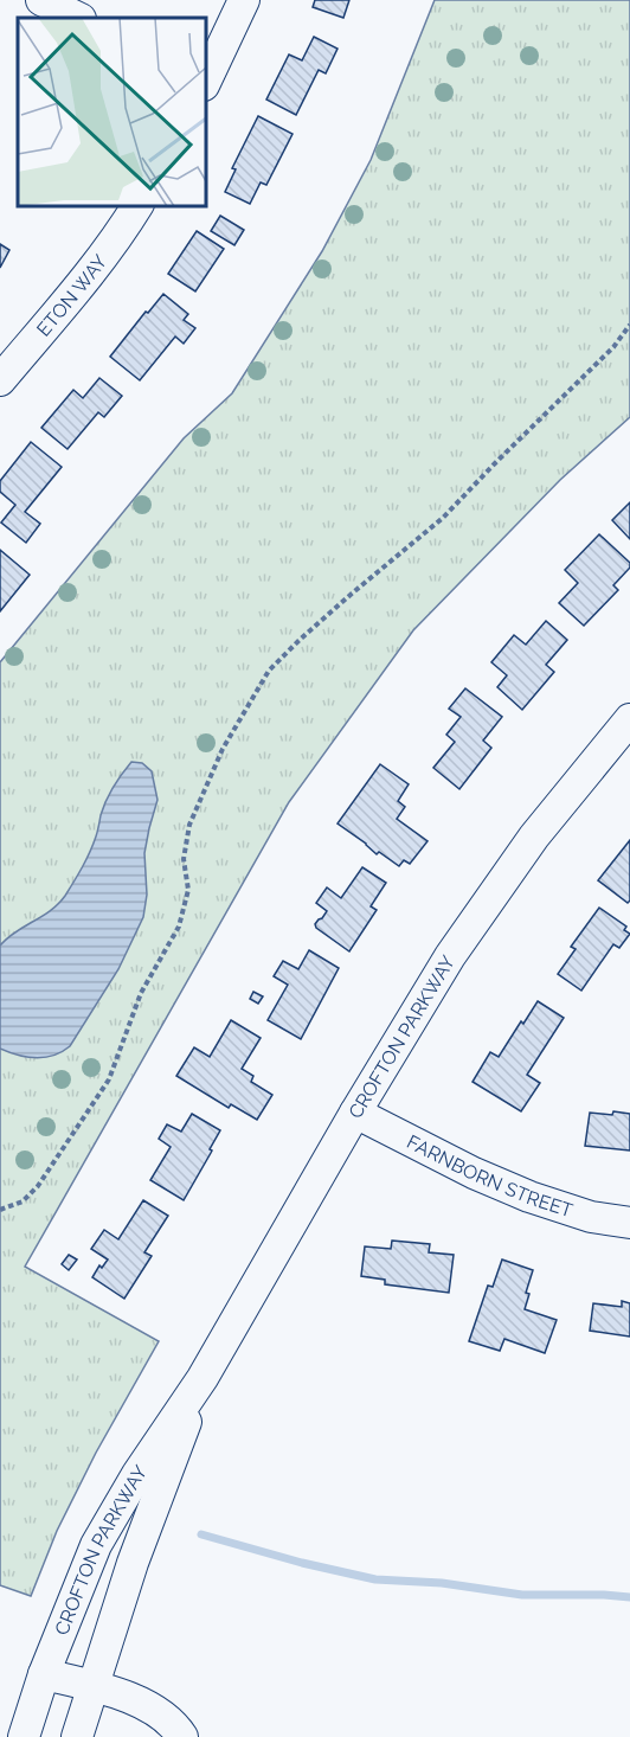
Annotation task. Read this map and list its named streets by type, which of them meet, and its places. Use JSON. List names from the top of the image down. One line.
{"streets":{"street":["ETON WAY","CROFTON PARKWAY","FARNBORN STREET"]},"crossings":[["CROFTON PARKWAY","FARNBORN STREET"]]}
